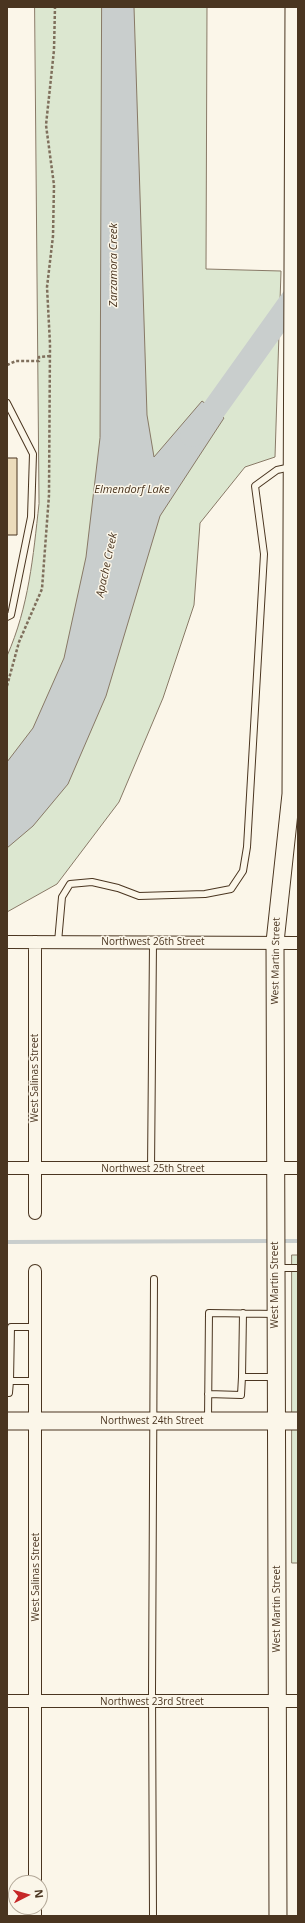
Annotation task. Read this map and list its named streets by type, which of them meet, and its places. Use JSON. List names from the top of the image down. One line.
{"streets":{"street":["Northwest 26th Street","West Martin Street","West Salinas Street","Northwest 25th Street","Northwest 24th Street","Northwest 23rd Street"]},"crossings":[["Northwest 26th Street","West Martin Street"],["Northwest 26th Street","West Salinas Street"],["West Martin Street","Northwest 25th Street"],["West Martin Street","Northwest 24th Street"],["West Martin Street","Northwest 23rd Street"],["West Salinas Street","Northwest 25th Street"],["West Salinas Street","Northwest 24th Street"],["West Salinas Street","Northwest 23rd Street"]],"water":["Zarzamora Creek","Elmendorf Lake","Apache Creek"],"north":"right"}
